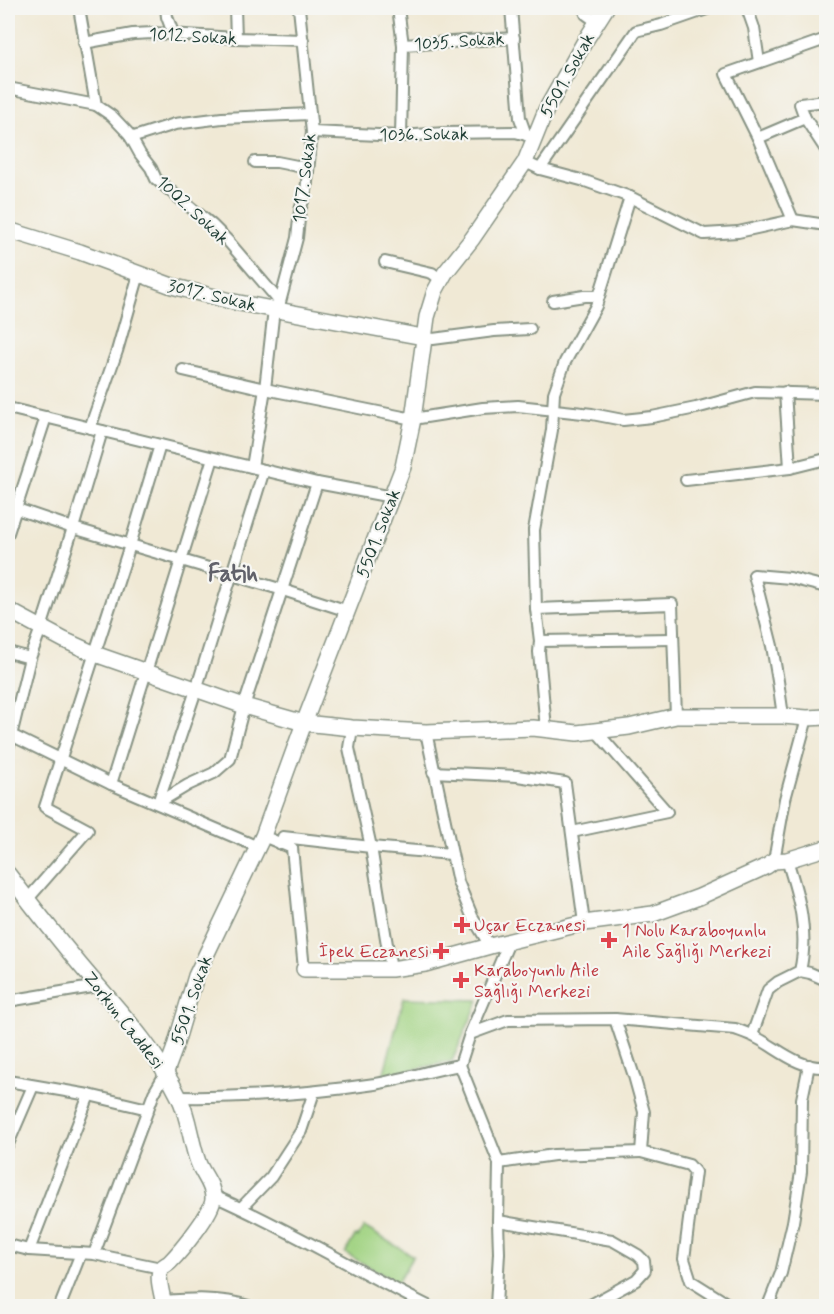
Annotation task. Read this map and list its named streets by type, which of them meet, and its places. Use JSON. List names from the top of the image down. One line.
{"streets":{"street":["1012. Sokak","1035. Sokak","5501. Sokak","1036. Sokak","1017. Sokak","1002. Sokak","3017. Sokak","Zorkun Caddesi"]},"crossings":[["1012. Sokak","1017. Sokak"],["5501. Sokak","1036. Sokak"],["5501. Sokak","3017. Sokak"],["5501. Sokak","Zorkun Caddesi"],["1036. Sokak","1017. Sokak"],["1017. Sokak","1002. Sokak"],["1017. Sokak","3017. Sokak"],["1002. Sokak","3017. Sokak"]],"districts":["Fatih"],"places":{"health":["Uçar Eczanesi","1 Nolu Karaboyunlu Aile Sağlığı Merkezi","İpek Eczanesi","Karaboyunlu Aile Sağlığı Merkezi"]}}
